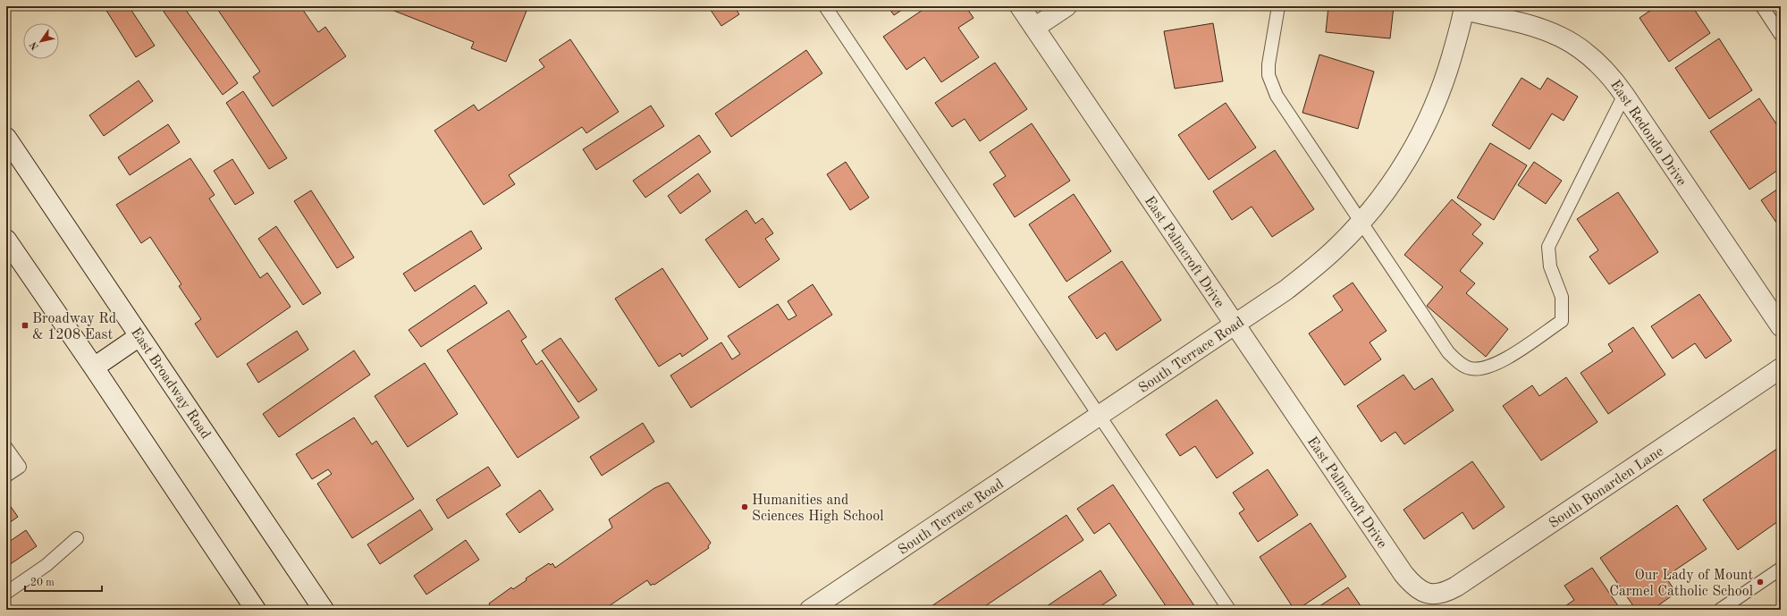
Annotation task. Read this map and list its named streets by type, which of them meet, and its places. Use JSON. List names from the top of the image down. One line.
{"streets":{"street":["East Redondo Drive","East Palmcroft Drive","South Terrace Road","East Broadway Road","South Bonarden Lane"]},"crossings":[["East Redondo Drive","South Terrace Road"],["East Palmcroft Drive","South Terrace Road"],["East Palmcroft Drive","South Bonarden Lane"]],"places":{"transit":["Broadway Rd & 1208 East"],"other":["Humanities and Sciences High School","Our Lady of Mount Carmel Catholic School"]},"scale_bar":"20 m","north":"bottom left"}
